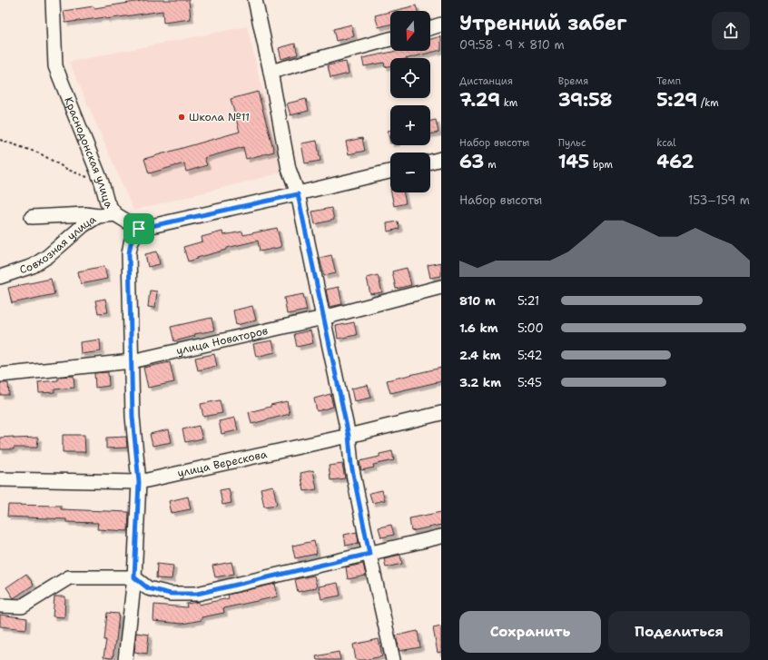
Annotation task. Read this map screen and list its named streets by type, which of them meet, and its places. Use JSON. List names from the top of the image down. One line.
{"streets":{"street":["Краснодонская улица","Совхозная улица","улица Новаторов","улица Верескова"]},"crossings":[["Краснодонская улица","Совхозная улица"]],"places":["Школа №11"],"north":"bottom","page":{"heading":["Утренний забег","09:58 · 9 × 810 m"],"map_buttons":["+","−"],"stats":[["Дистанция","7.29 km"],["Время","39:58"],["Темп","5:29 /km"],["Набор высоты","63 m"],["Пульс","145 bpm"],["kcal","462"]],"chart":["Набор высоты","153–159 m"],"list":[{"name":"810 m","note":"5:21"},{"name":"1.6 km","note":"5:00"},{"name":"2.4 km","note":"5:42"},{"name":"3.2 km","note":"5:45"}],"buttons":["Сохранить","Поделиться"]}}
